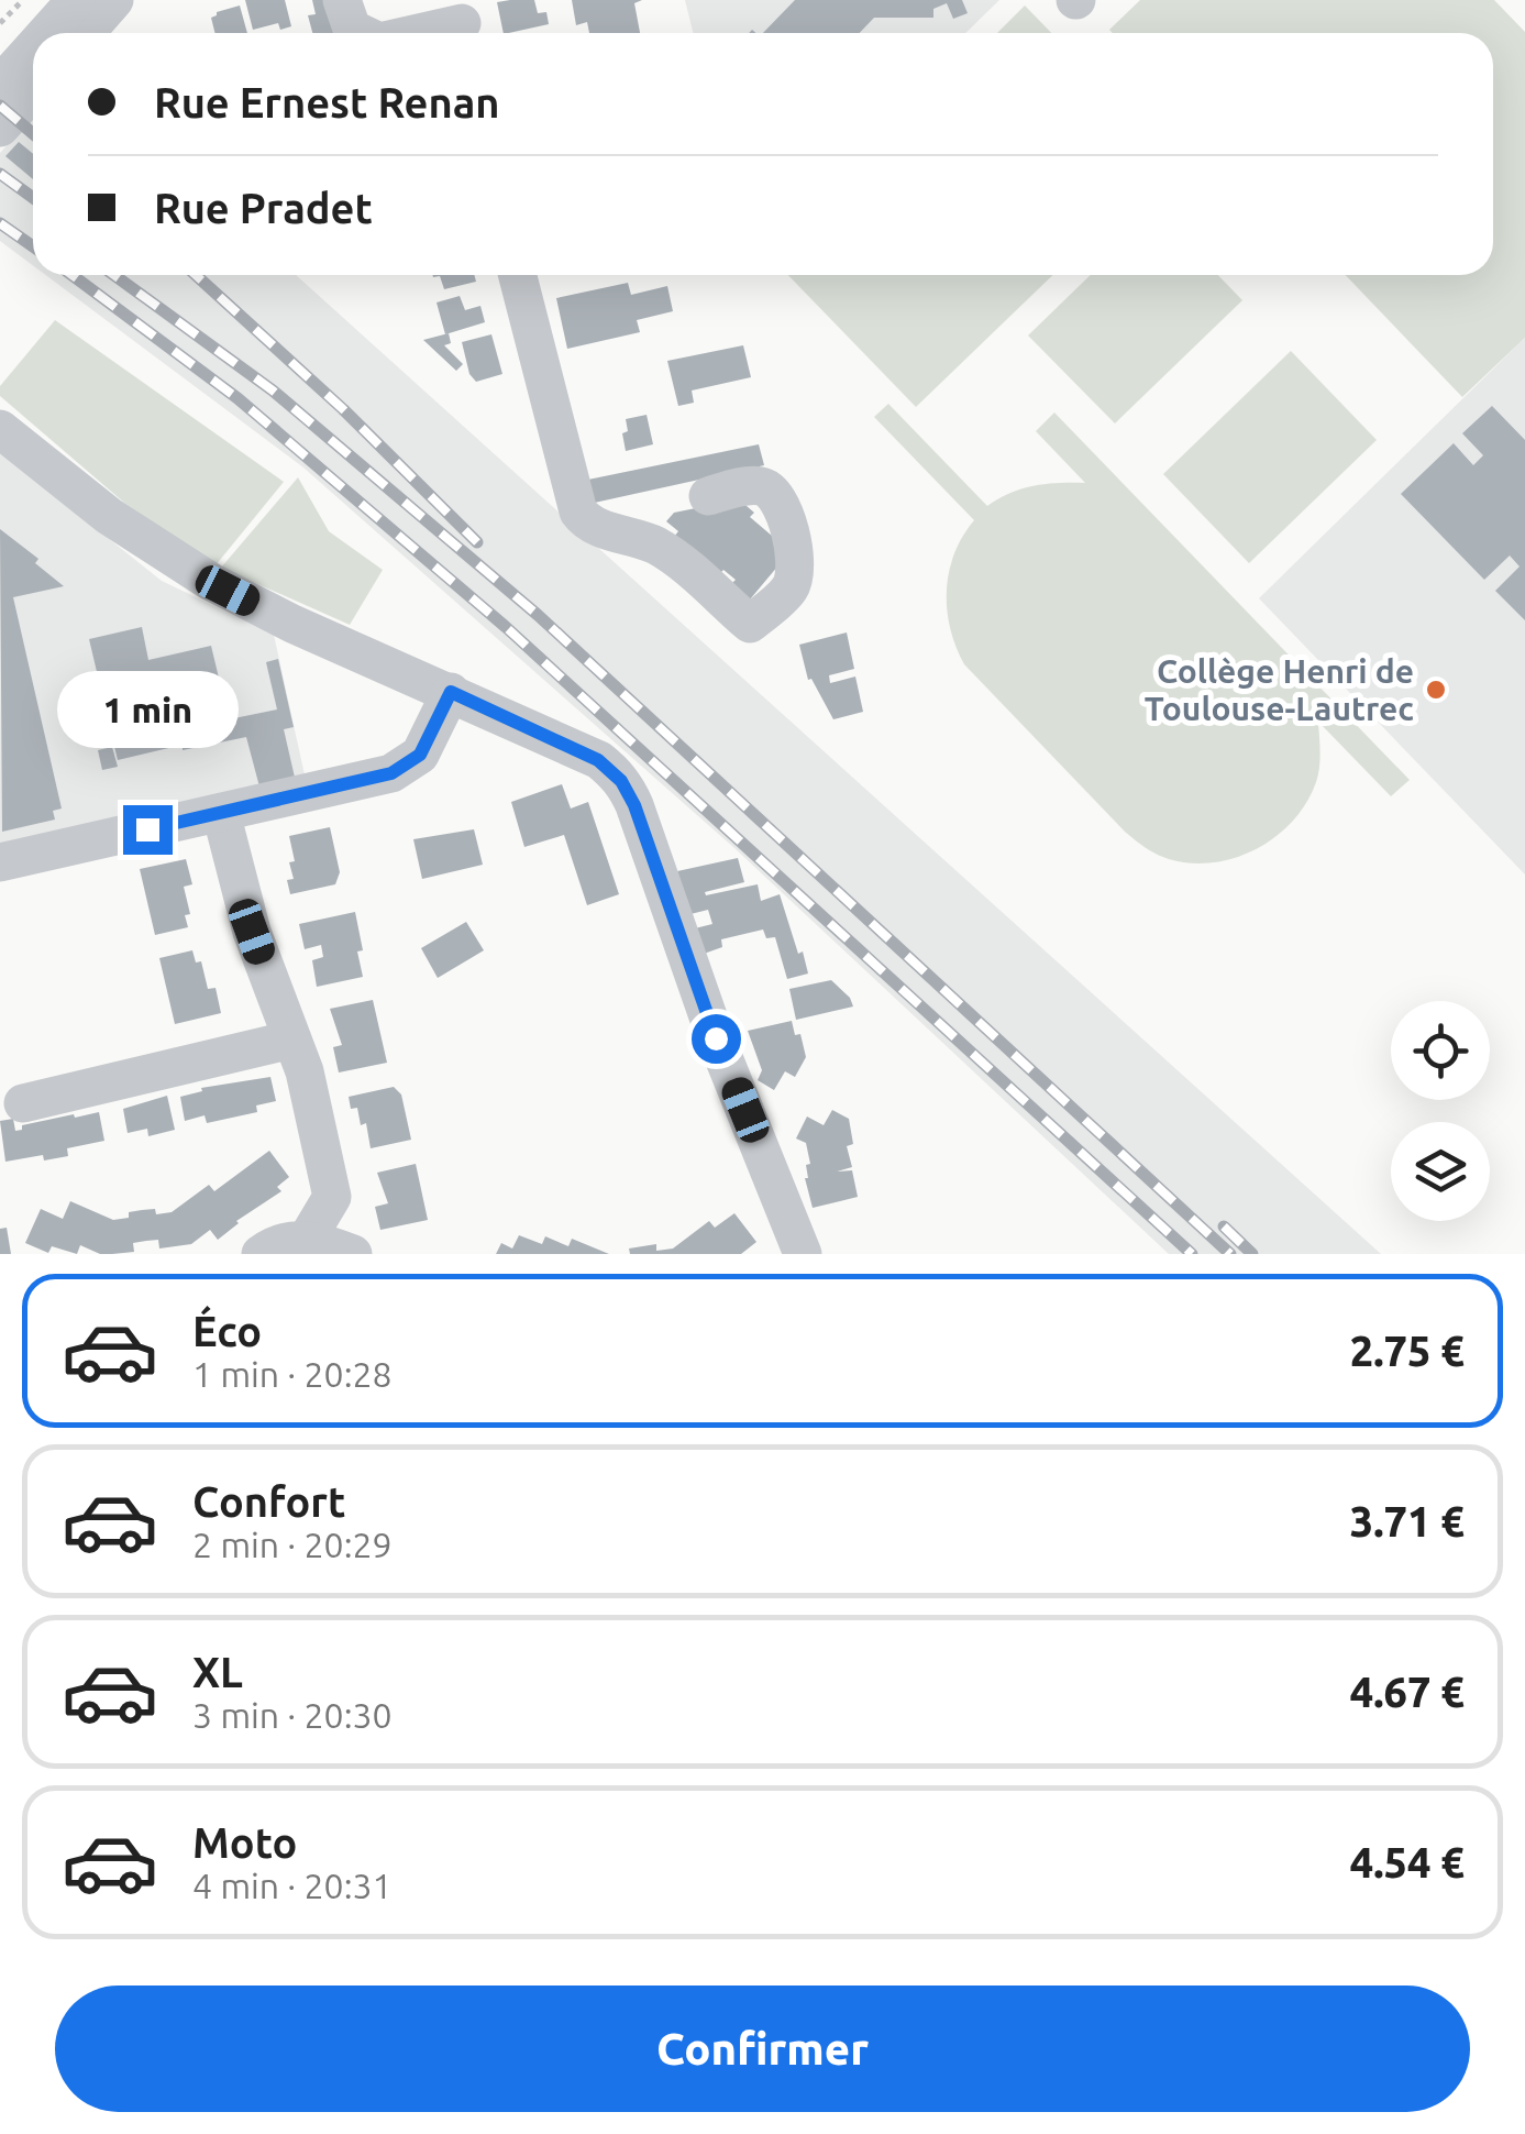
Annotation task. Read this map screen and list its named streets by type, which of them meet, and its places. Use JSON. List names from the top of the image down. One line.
{"places":["Collège Henri de Toulouse-Lautrec"],"page":{"banner":["Rue Ernest Renan","Rue Pradet"],"bubble":"1 min","list":[{"name":"Éco","note":"1 min · 20:28","value":"2.75 €"},{"name":"Confort","note":"2 min · 20:29","value":"3.71 €"},{"name":"XL","note":"3 min · 20:30","value":"4.67 €"},{"name":"Moto","note":"4 min · 20:31","value":"4.54 €"}],"buttons":"Confirmer"}}
